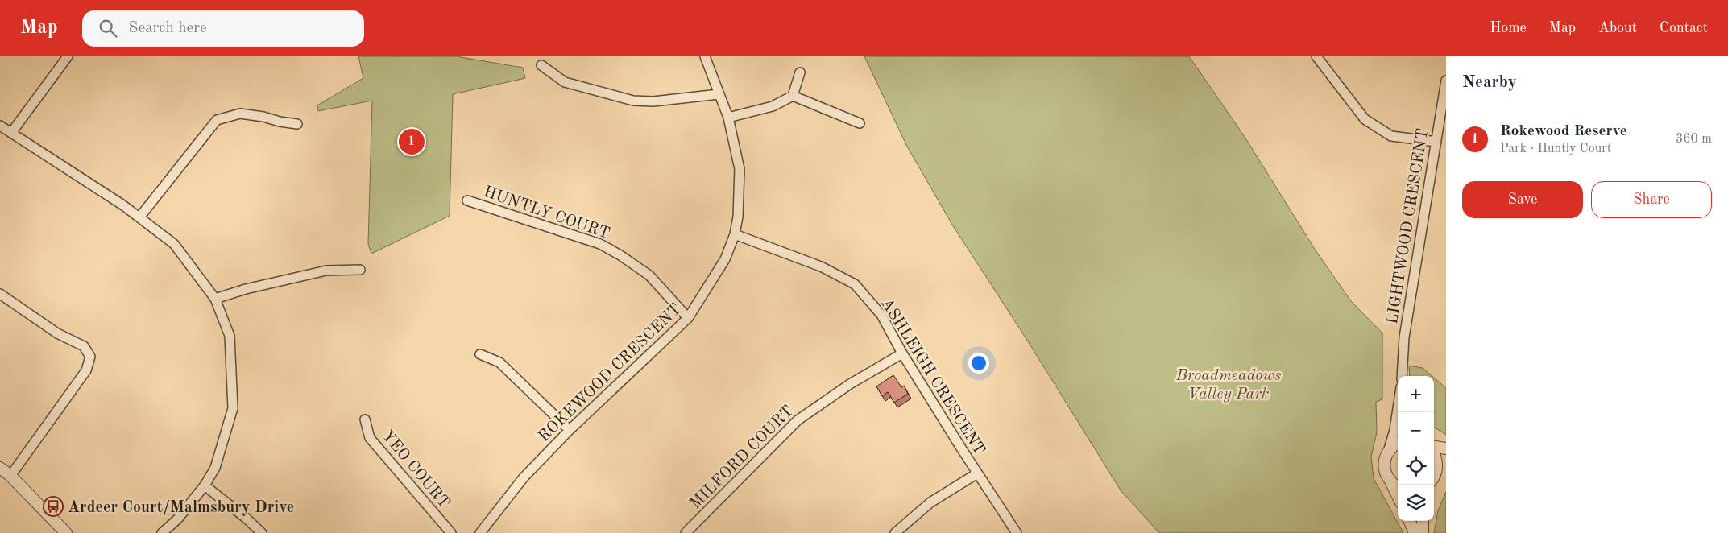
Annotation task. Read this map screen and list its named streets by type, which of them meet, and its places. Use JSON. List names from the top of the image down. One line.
{"streets":{"street":["HUNTLY COURT","LIGHTWOOD CRESCENT","ROKEWOOD CRESCENT","ASHLEIGH CRESCENT","MILFORD COURT","YEO COURT"]},"crossings":[["HUNTLY COURT","ROKEWOOD CRESCENT"],["ROKEWOOD CRESCENT","ASHLEIGH CRESCENT"],["ASHLEIGH CRESCENT","MILFORD COURT"]],"parks":["Broadmeadows Valley Park"],"places":{"bus stop":["Ardeer Court/Malmsbury Drive"]},"page":{"header":"Map","search":"Search here","nav":["Home","Map","About","Contact"],"heading":"Nearby","list":[{"mark":"1","name":"Rokewood Reserve","note":"Park · Huntly Court","value":"360 m"}],"pins":"1","buttons":["Save","Share"],"map_buttons":["+","−"]}}
